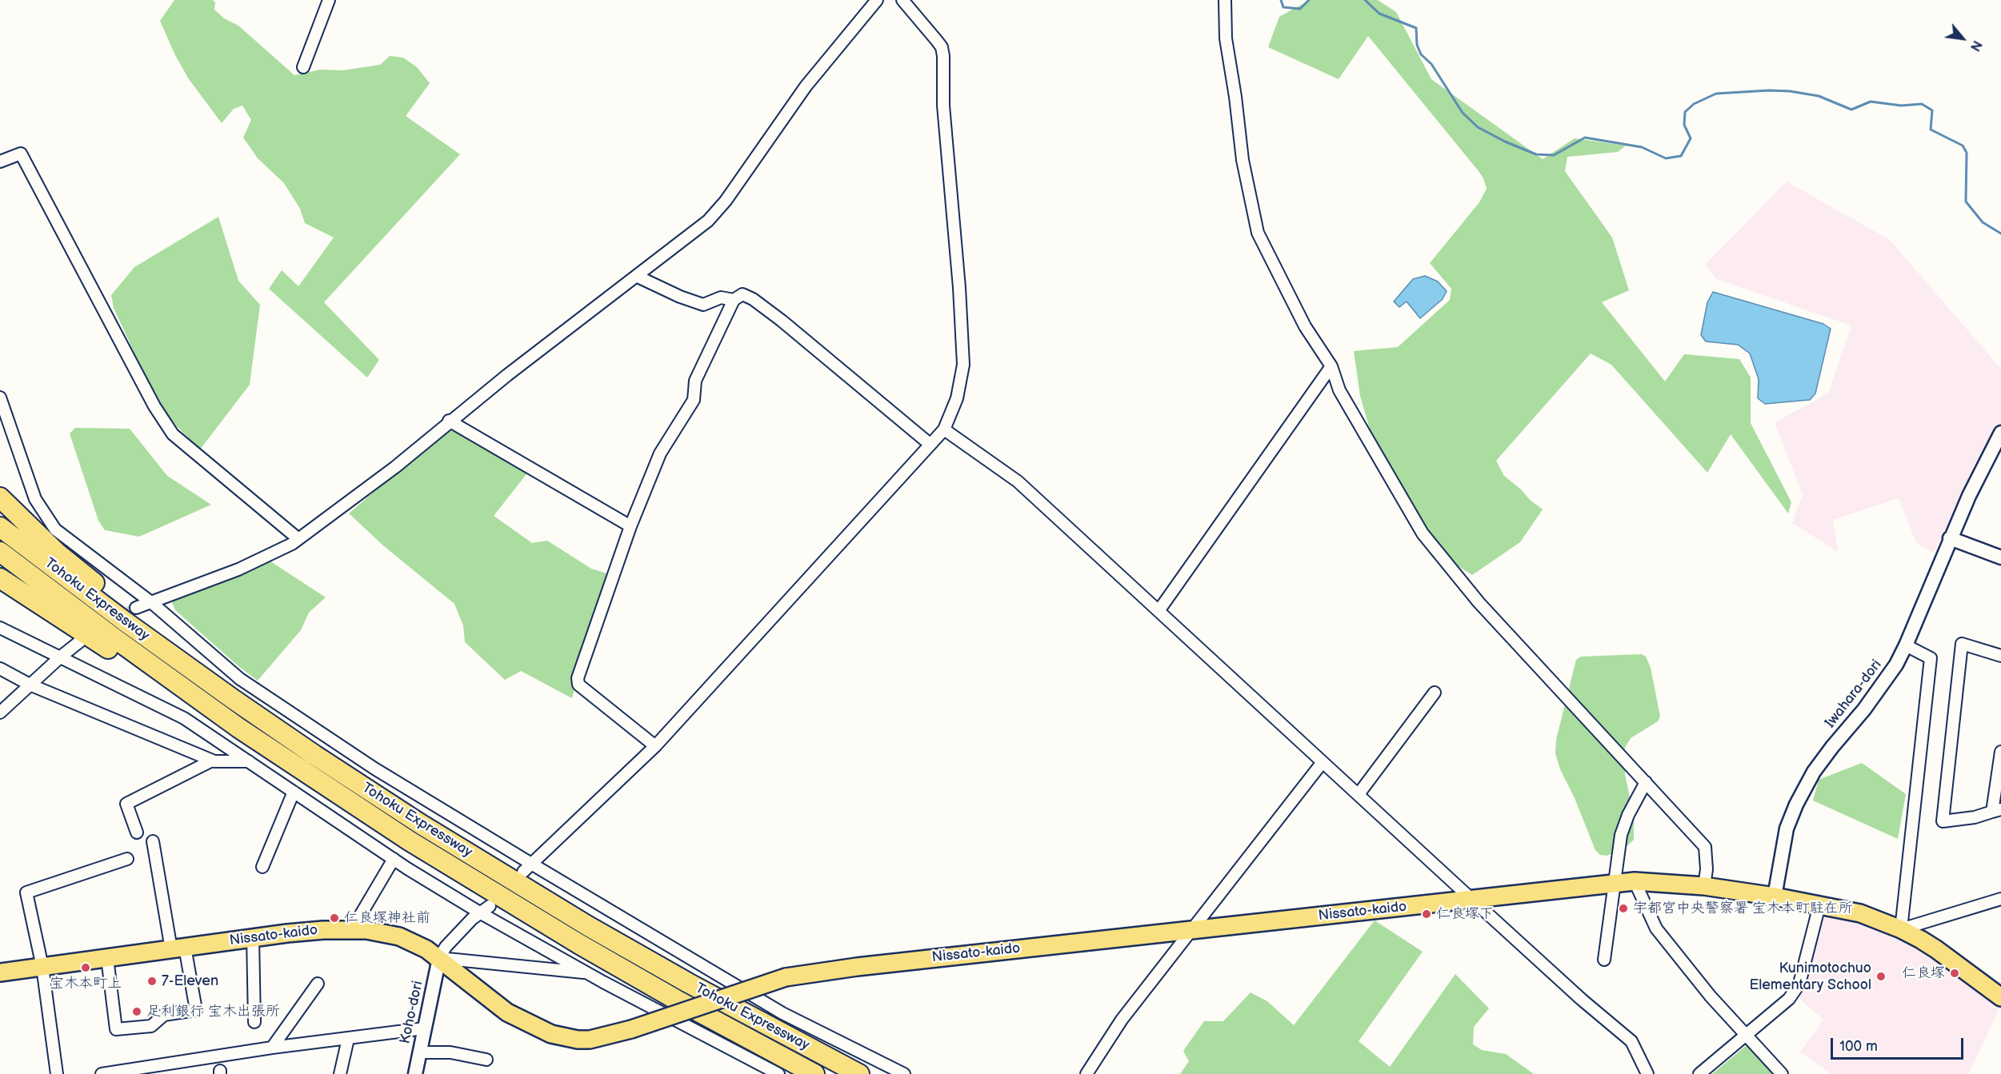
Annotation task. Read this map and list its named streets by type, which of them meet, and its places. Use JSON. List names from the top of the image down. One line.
{"streets":{"highway":["Tohoku Expressway"],"main road":["Nissato-kaido"],"street":["Iwahara-dori","Koho-dori"]},"crossings":[["Iwahara-dori","Nissato-kaido"],["Nissato-kaido","Koho-dori"]],"places":["宇都宮中央警察署 宝木本町駐在所","仁良塚下","仁良塚神社前","宝木本町上","仁良塚","Kunimotochuo Elementary School","7-Eleven","足利銀行 宝木出張所"],"scale_bar":"100 m","north":"bottom right"}
